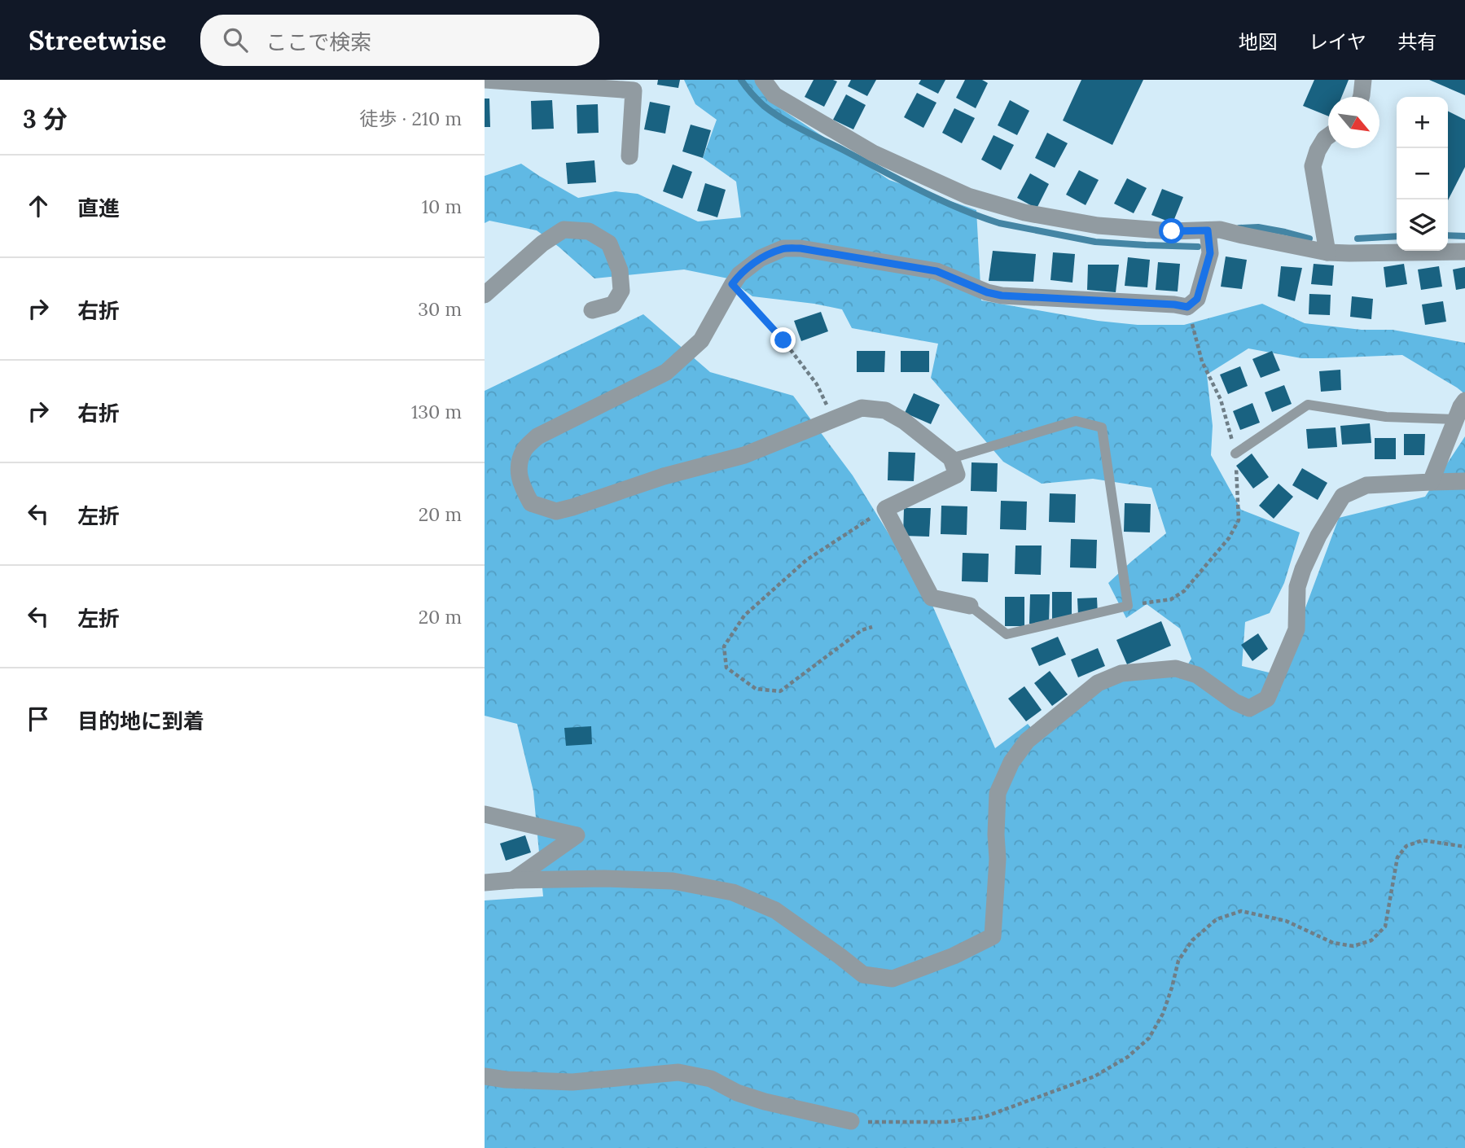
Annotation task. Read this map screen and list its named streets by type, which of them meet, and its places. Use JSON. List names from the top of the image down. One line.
{"north":"bottom right","page":{"header":"Streetwise","search":"ここで検索","nav":["地図","レイヤ","共有"],"heading":["3 分","徒歩 · 210 m"],"map_buttons":["+","−"],"list":[["直進","10 m"],["右折","30 m"],["右折","130 m"],["左折","20 m"],["左折","20 m"],"目的地に到着"]}}
